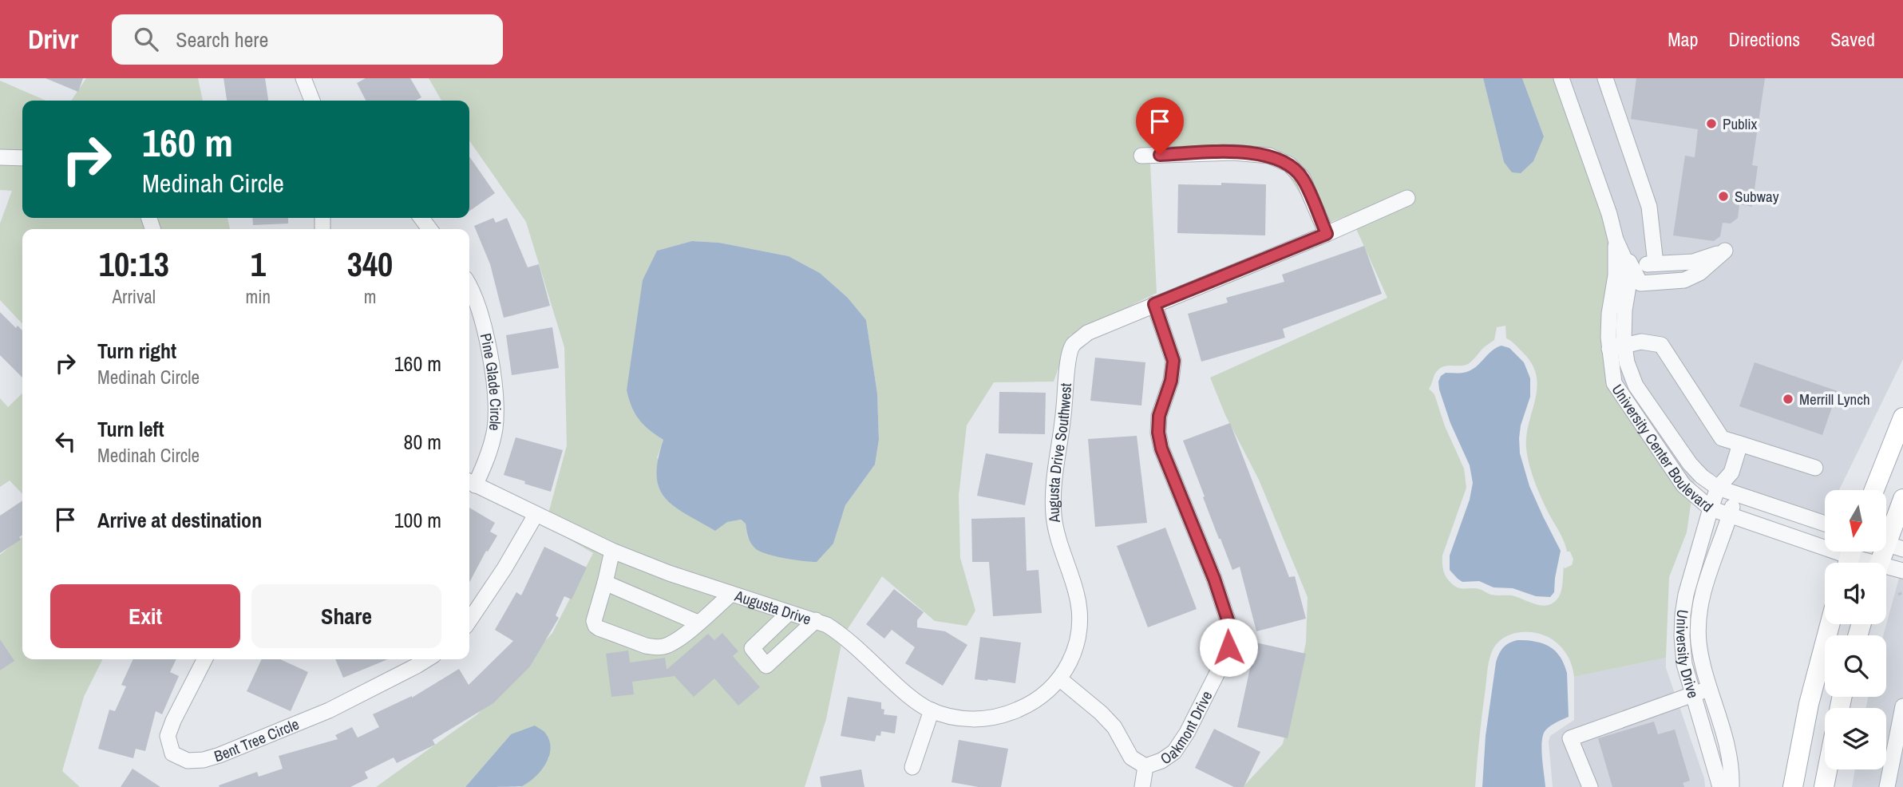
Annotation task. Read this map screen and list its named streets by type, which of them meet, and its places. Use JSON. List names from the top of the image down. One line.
{"streets":{"street":["Pine Glade Circle","University Center Boulevard","Augusta Drive Southwest","Augusta Drive","University Drive","Oakmont Drive","Bent Tree Circle"]},"crossings":[["Pine Glade Circle","Augusta Drive"],["University Center Boulevard","University Drive"],["Augusta Drive Southwest","Augusta Drive"],["Augusta Drive Southwest","Oakmont Drive"],["Augusta Drive","Oakmont Drive"]],"places":["Publix","Subway","Merrill Lynch"],"north":"bottom","page":{"header":"Drivr","search":"Search here","nav":["Map","Directions","Saved"],"turn":["160 m","Medinah Circle"],"eta":["10:13","Arrival","1","min","340","m"],"list":[{"name":"Turn right","note":"Medinah Circle","value":"160 m"},{"name":"Turn left","note":"Medinah Circle","value":"80 m"},{"name":"Arrive at destination","value":"100 m"}],"buttons":["Exit","Share"]}}
